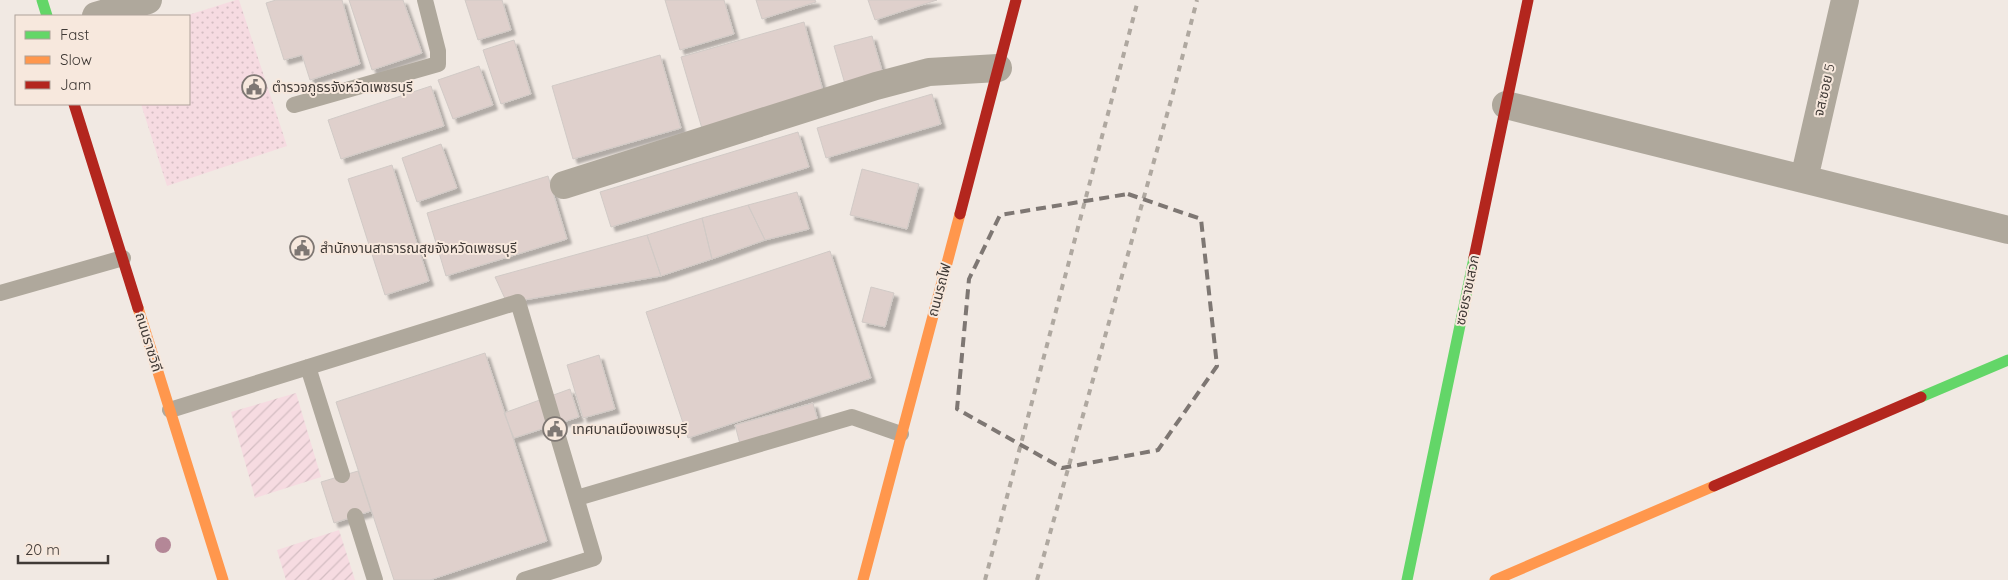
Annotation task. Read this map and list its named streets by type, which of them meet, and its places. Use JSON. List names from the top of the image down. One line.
{"streets":{"street":["จส.ซอย 5","ถนนรถไฟ","ซอยราชเสวก","ถนนราชวิถี"]},"places":{"public building":["ตำรวจภูธรจังหวัดเพชรบุรี","สำนักงานสาธารณสุขจังหวัดเพชรบุรี","เทศบาลเมืองเพชรบุรี"]},"legend":["Fast","Slow","Jam"],"scale_bar":"20 m"}
